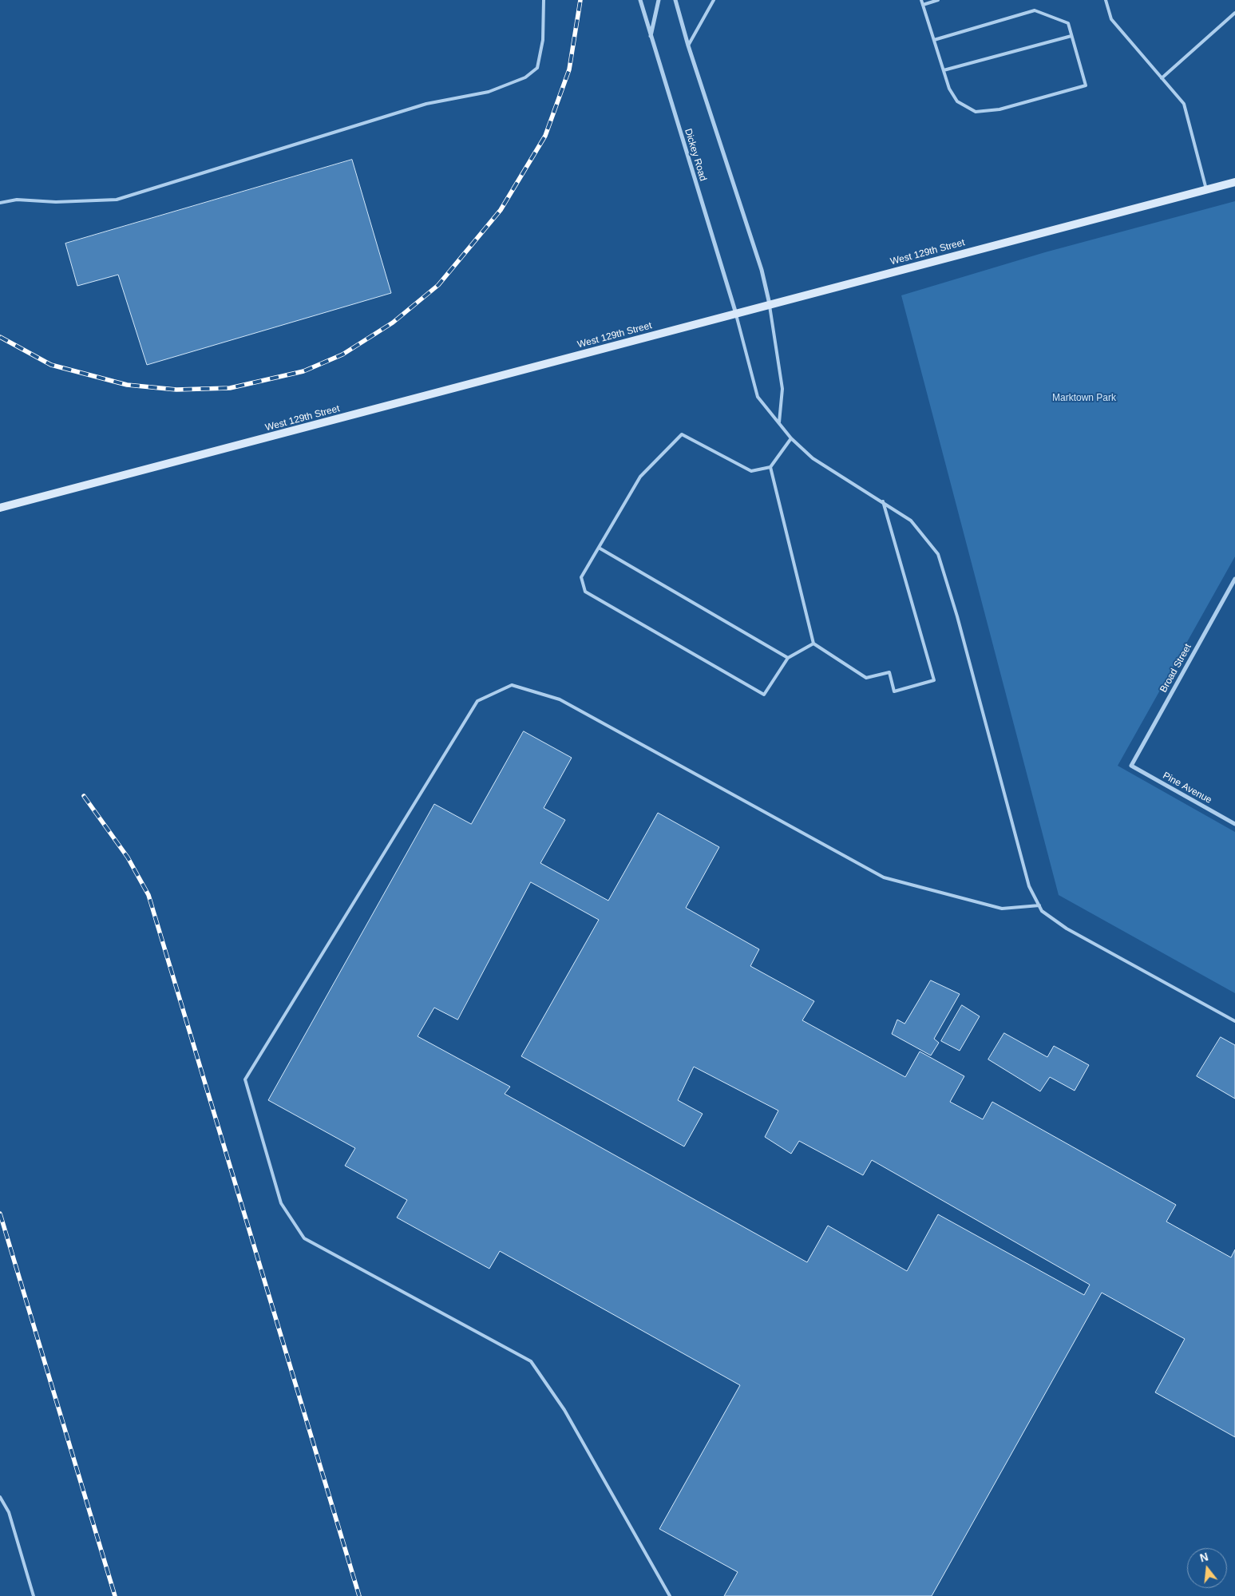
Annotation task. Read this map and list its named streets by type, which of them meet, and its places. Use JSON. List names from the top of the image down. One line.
{"streets":{"main road":["West 129th Street"],"street":["Dickey Road","Broad Street","Pine Avenue"]},"crossings":[["Dickey Road","West 129th Street"],["Broad Street","Pine Avenue"]],"parks":["Marktown Park"],"north":"top"}
